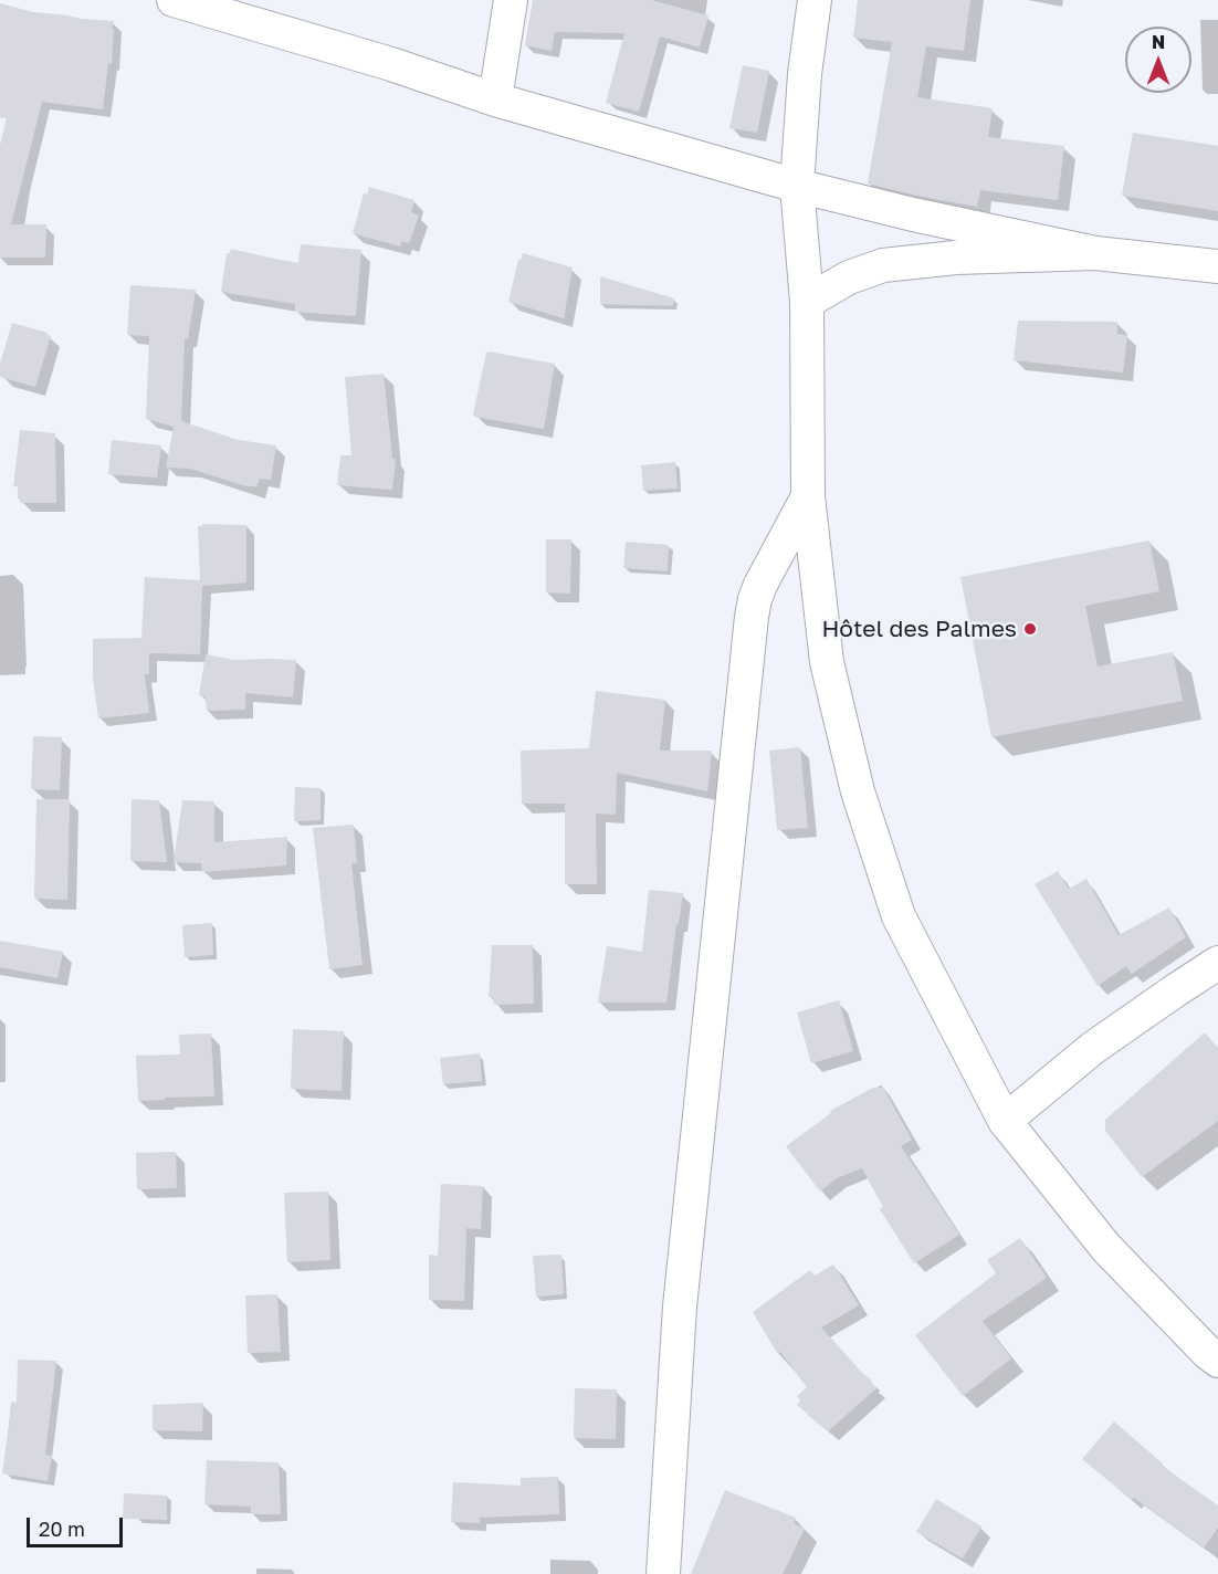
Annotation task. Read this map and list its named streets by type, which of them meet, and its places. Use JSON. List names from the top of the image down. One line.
{"places":["Hôtel des Palmes"],"scale_bar":"20 m","north":"top"}
